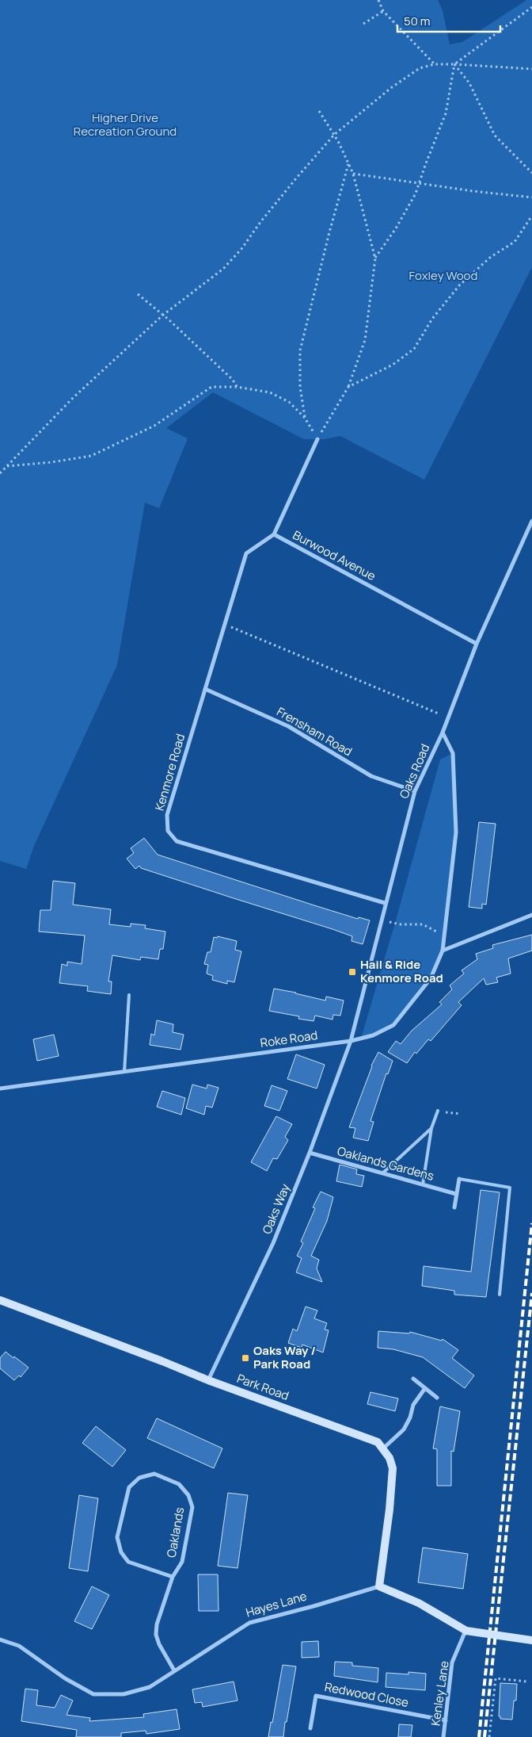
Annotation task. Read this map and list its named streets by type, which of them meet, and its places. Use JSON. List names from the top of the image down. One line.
{"streets":{"street":["Burwood Avenue","Frensham Road","Oaks Road","Kenmore Road","Roke Road","Oaklands Gardens","Oaks Way","Park Road","Oaklands","Hayes Lane","Kenley Lane","Redwood Close"]},"crossings":[["Burwood Avenue","Oaks Road"],["Burwood Avenue","Kenmore Road"],["Frensham Road","Oaks Road"],["Frensham Road","Kenmore Road"],["Oaks Road","Kenmore Road"],["Oaks Road","Roke Road"],["Oaks Road","Oaks Way"],["Roke Road","Oaks Way"],["Oaklands Gardens","Oaks Way"],["Oaks Way","Park Road"],["Park Road","Hayes Lane"],["Oaklands","Hayes Lane"],["Kenley Lane","Redwood Close"]],"parks":["Higher Drive Recreation Ground","Foxley Wood"],"places":{"transit":["Hail & Ride Kenmore Road","Oaks Way / Park Road"]},"scale_bar":"50 m"}
